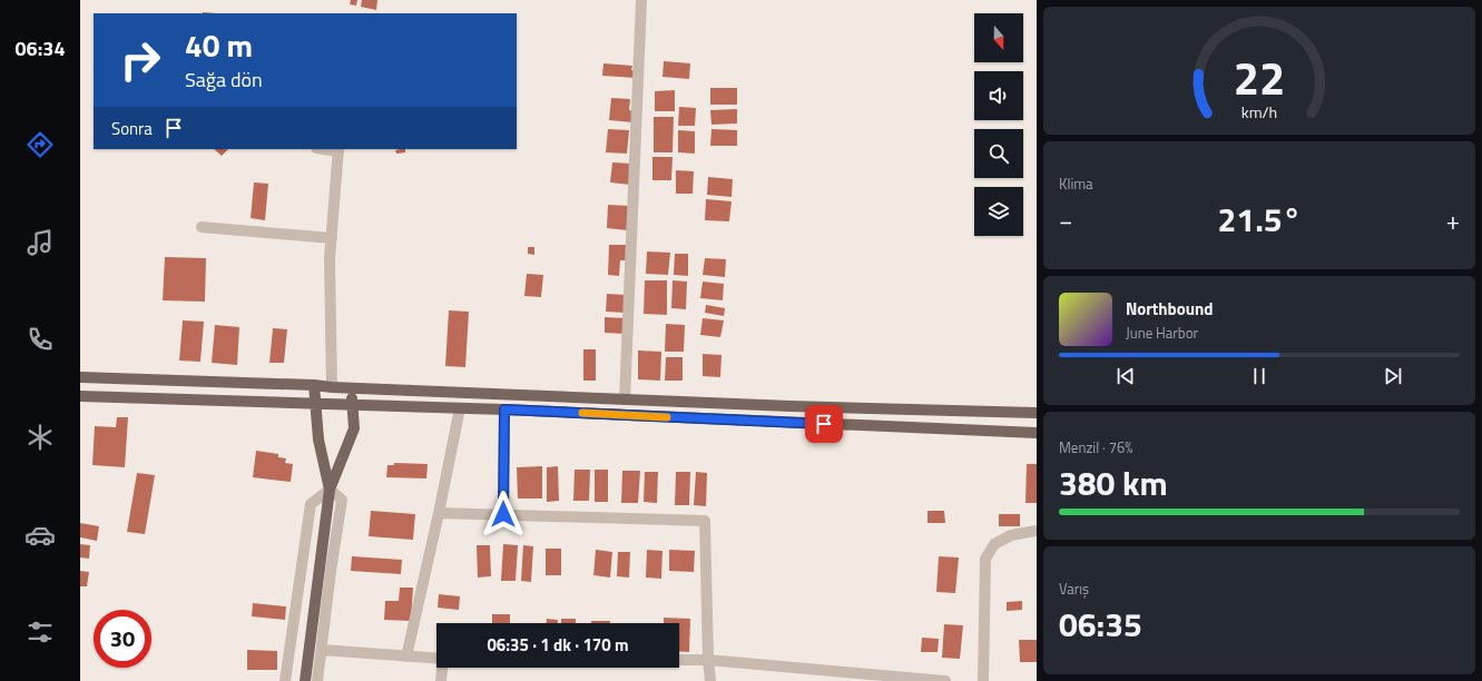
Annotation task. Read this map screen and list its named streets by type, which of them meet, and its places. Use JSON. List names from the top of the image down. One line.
{"north":"bottom","page":{"tabs":"06:34","turn":["40 m","Sağa dön"],"then":"Sonra","tile":["Klima",["Menzil · 76%","380 km"],["Varış","06:35"]],"heat":["−","21.5°","+"],"song":["Northbound","June Harbor"],"limit":"30","trip":"06:35 · 1 dk · 170 m","gauge":["22","km/h"]}}
